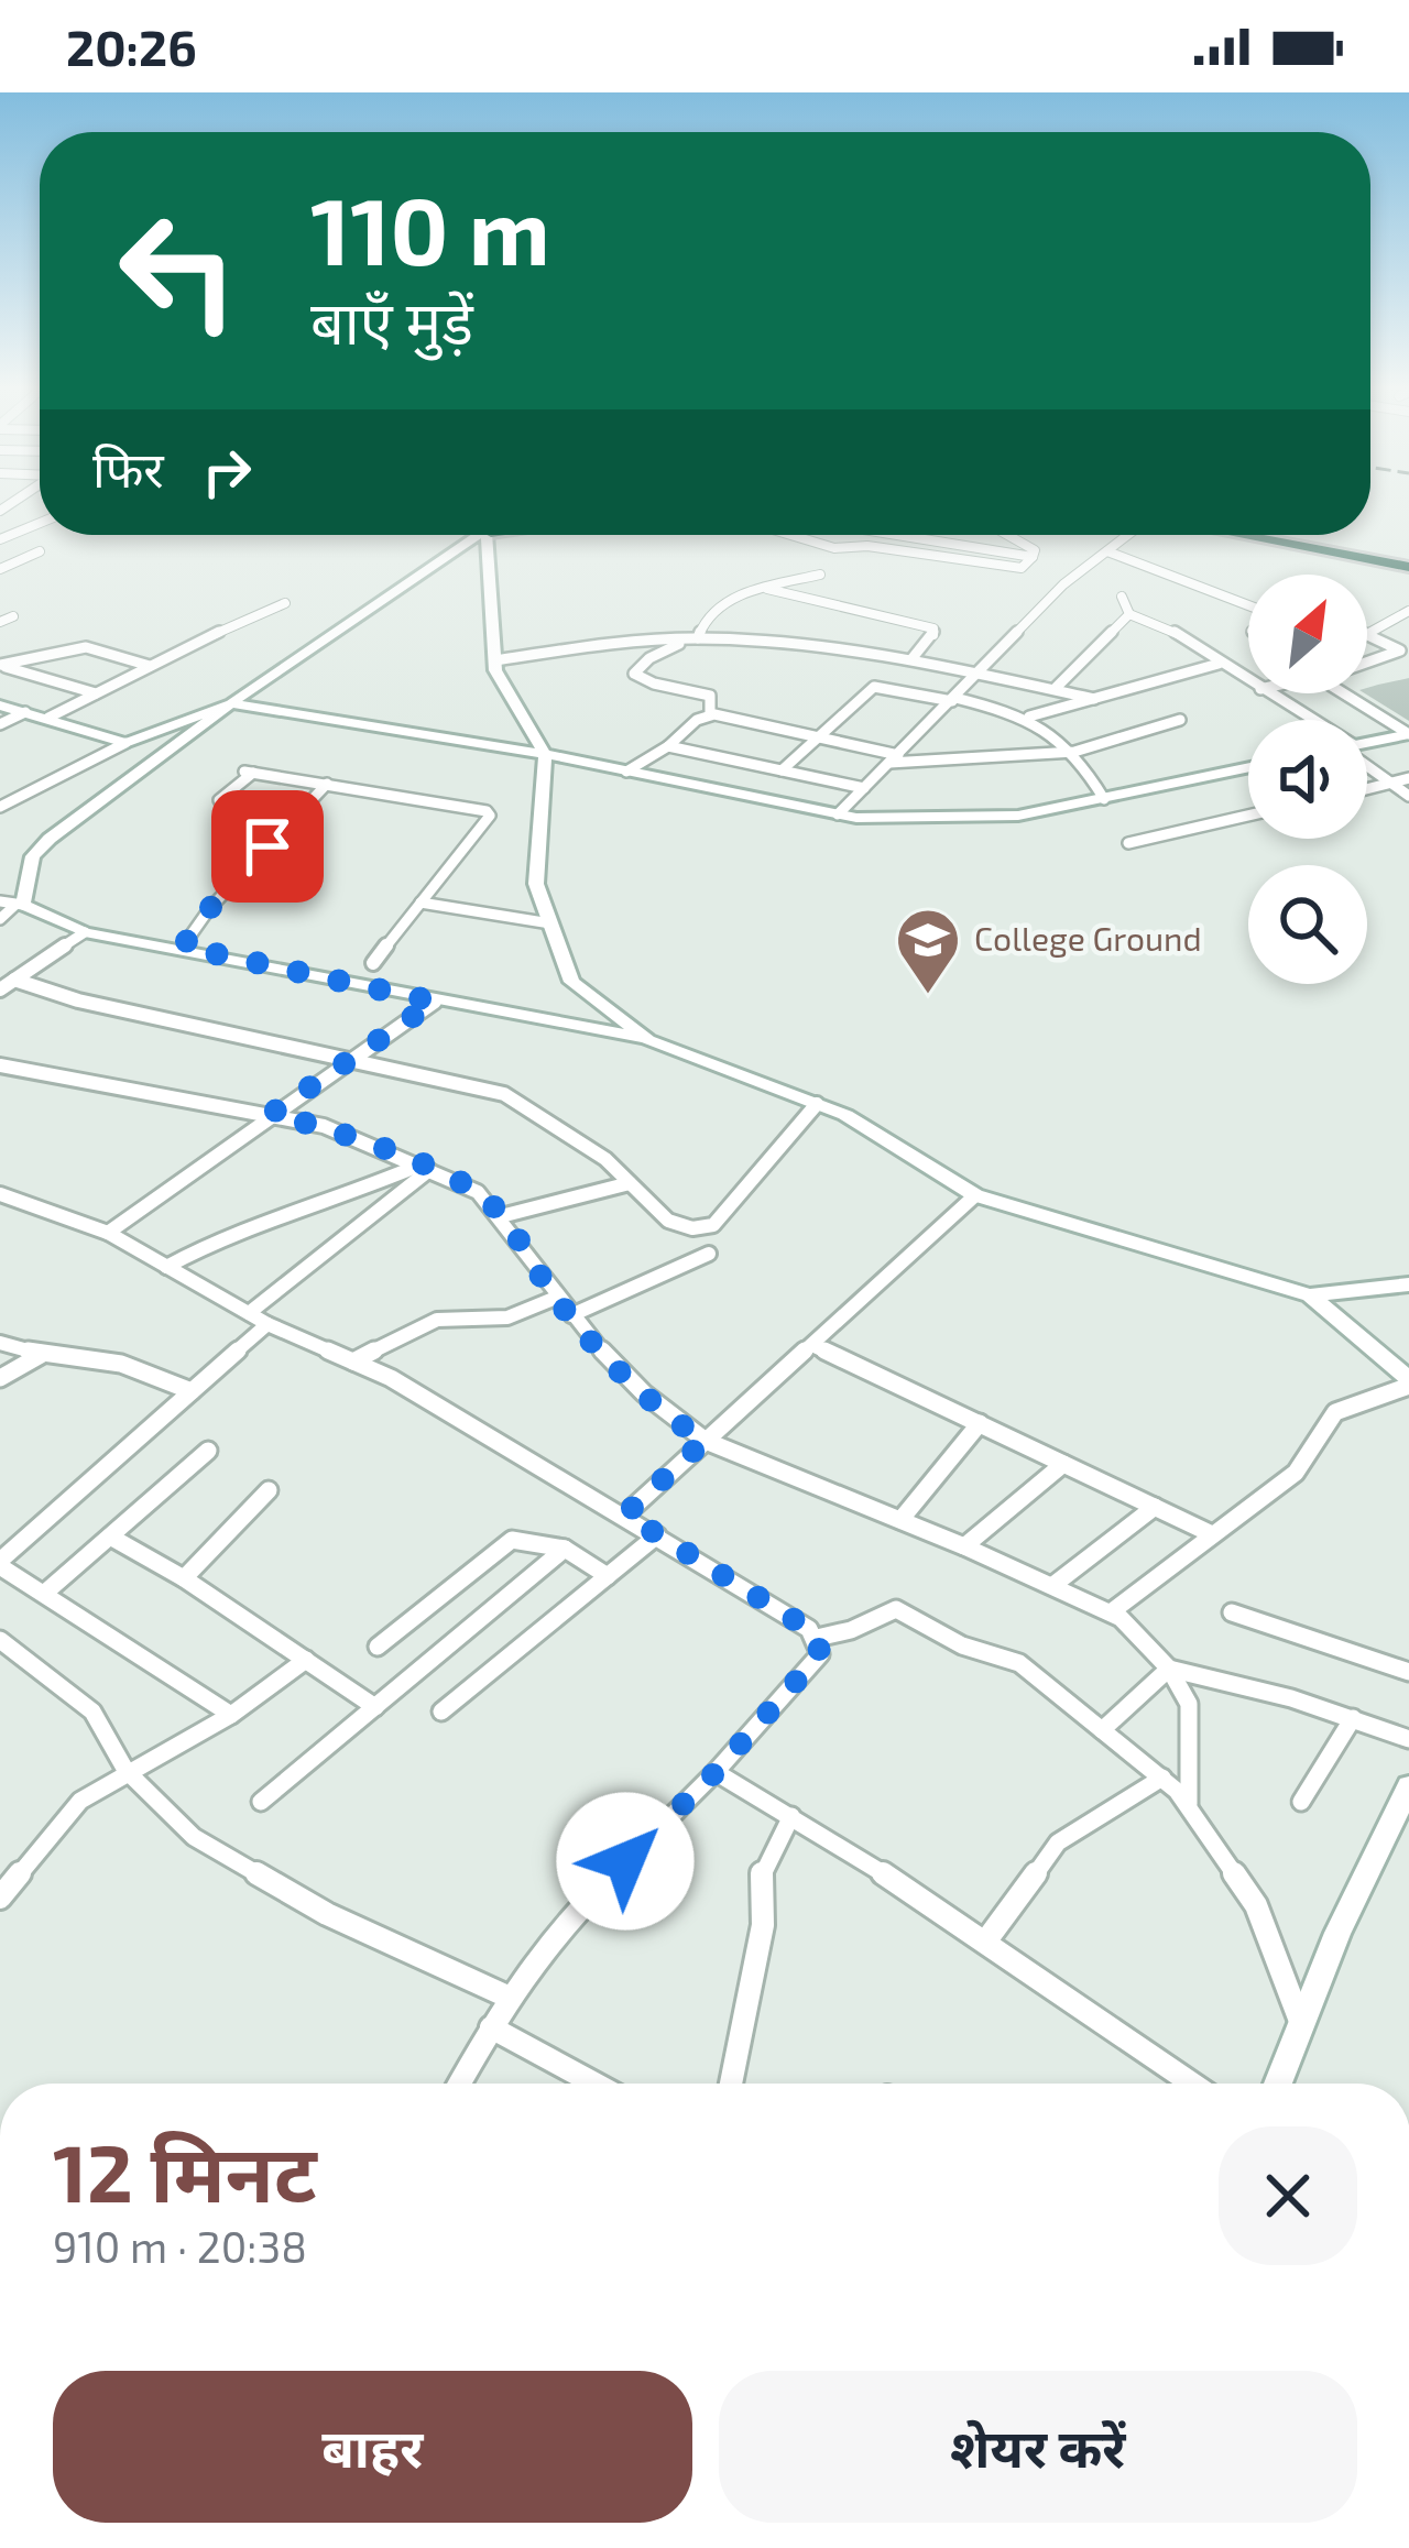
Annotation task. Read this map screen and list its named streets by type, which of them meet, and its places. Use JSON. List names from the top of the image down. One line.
{"places":{"school or university":["College Ground"]},"north":"top right","page":{"status":"20:26","turn":["110 m","बाएँ मुड़ें"],"then":"फिर","heading":["12 मिनट","910 m · 20:38"],"buttons":["बाहर","शेयर करें"]}}
